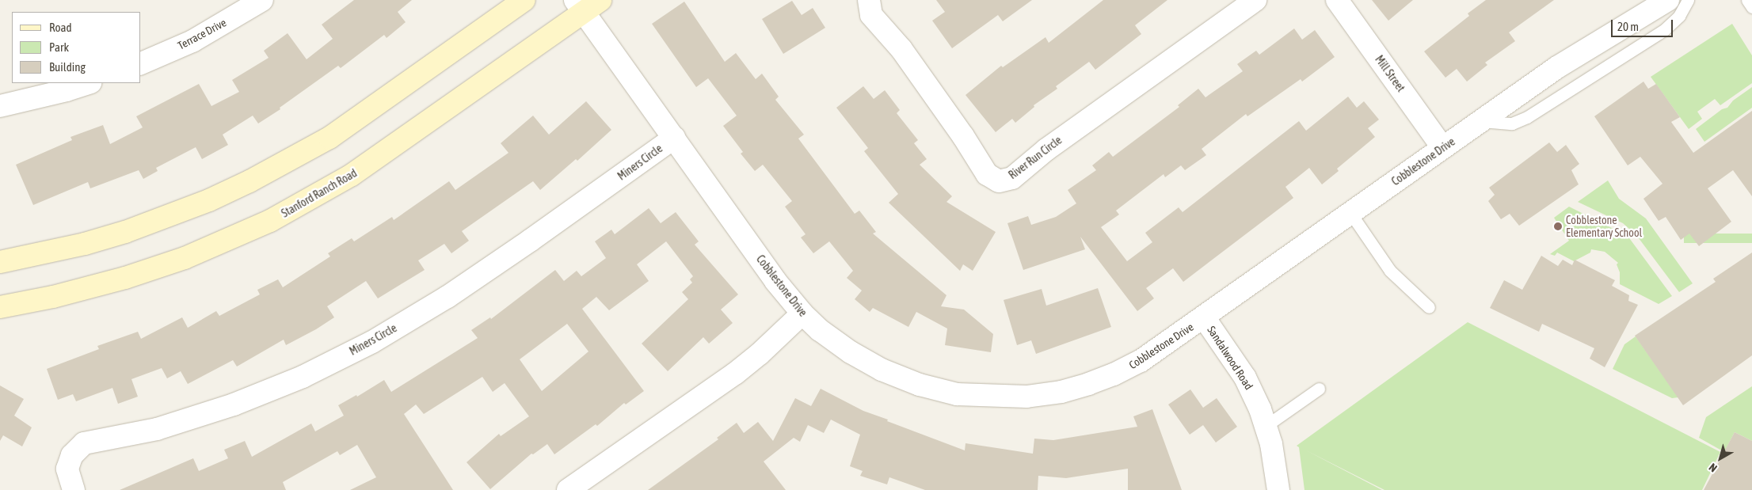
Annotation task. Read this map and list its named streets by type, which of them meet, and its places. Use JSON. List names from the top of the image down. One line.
{"streets":{"main road":["Stanford Ranch Road"],"street":["Terrace Drive","Mill Street","River Run Circle","Cobblestone Drive","Miners Circle","Sandalwood Road"]},"crossings":[["Mill Street","Cobblestone Drive"],["Cobblestone Drive","Miners Circle"],["Cobblestone Drive","Stanford Ranch Road"],["Cobblestone Drive","Sandalwood Road"]],"places":["Cobblestone Elementary School"],"legend":["Road","Park","Building"],"scale_bar":"20 m","north":"bottom left"}
